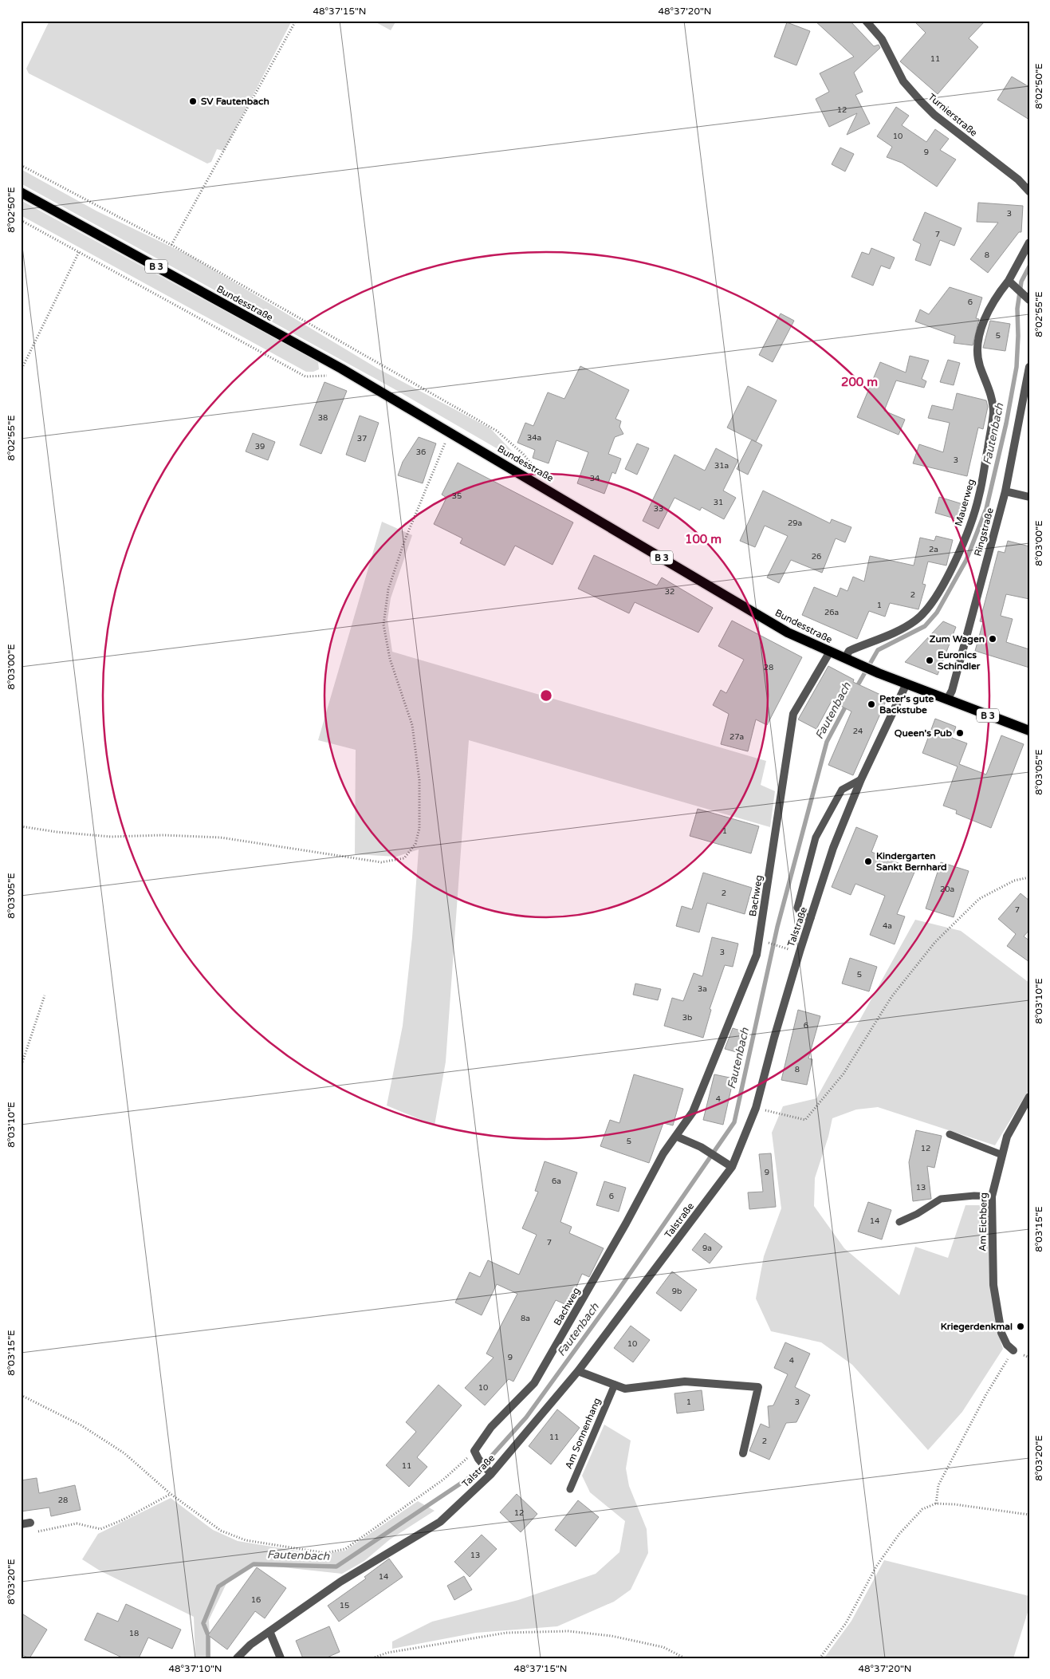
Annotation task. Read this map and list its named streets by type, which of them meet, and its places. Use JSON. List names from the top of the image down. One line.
{"streets":{"main road":["B 3","Bundesstraße"],"street":["Turnierstraße","Mauerweg","Ringstraße","Bachweg","Talstraße","Am Eichberg"],"lane":["Am Sonnenhang"]},"crossings":[["Bundesstraße","Mauerweg"],["Bundesstraße","Ringstraße"],["Bundesstraße","Bachweg"],["Bundesstraße","Talstraße"]],"water":["Fautenbach"],"places":["SV Fautenbach","Zum Wagen","Euronics Schindler","Peter's gute Backstube","Queen's Pub","Kindergarten Sankt Bernhard","Kriegerdenkmal"],"house_numbers":["11","12","10","9","3","7","8","6","5","38","34a","37","39","36","3","31a","34","35","31","33","29a","2a","26","32","2","1","26a","28","24","27a","1","20a","2","7","4a","3","5","3a","3b","6","8","4","5","12","9","6a","13","6","14","7","9a","9b","8a","10","9","4","10","1","3","11","2","11","28","12","13","14","16","15","18"],"coordinates":["48°37'15\"N","48°37'20\"N","8°02'50\"E","8°02'55\"E","8°03'00\"E","8°03'05\"E","8°03'10\"E","8°03'15\"E","8°03'20\"E","48°37'10\"N"],"rings":["200 m","100 m"]}
